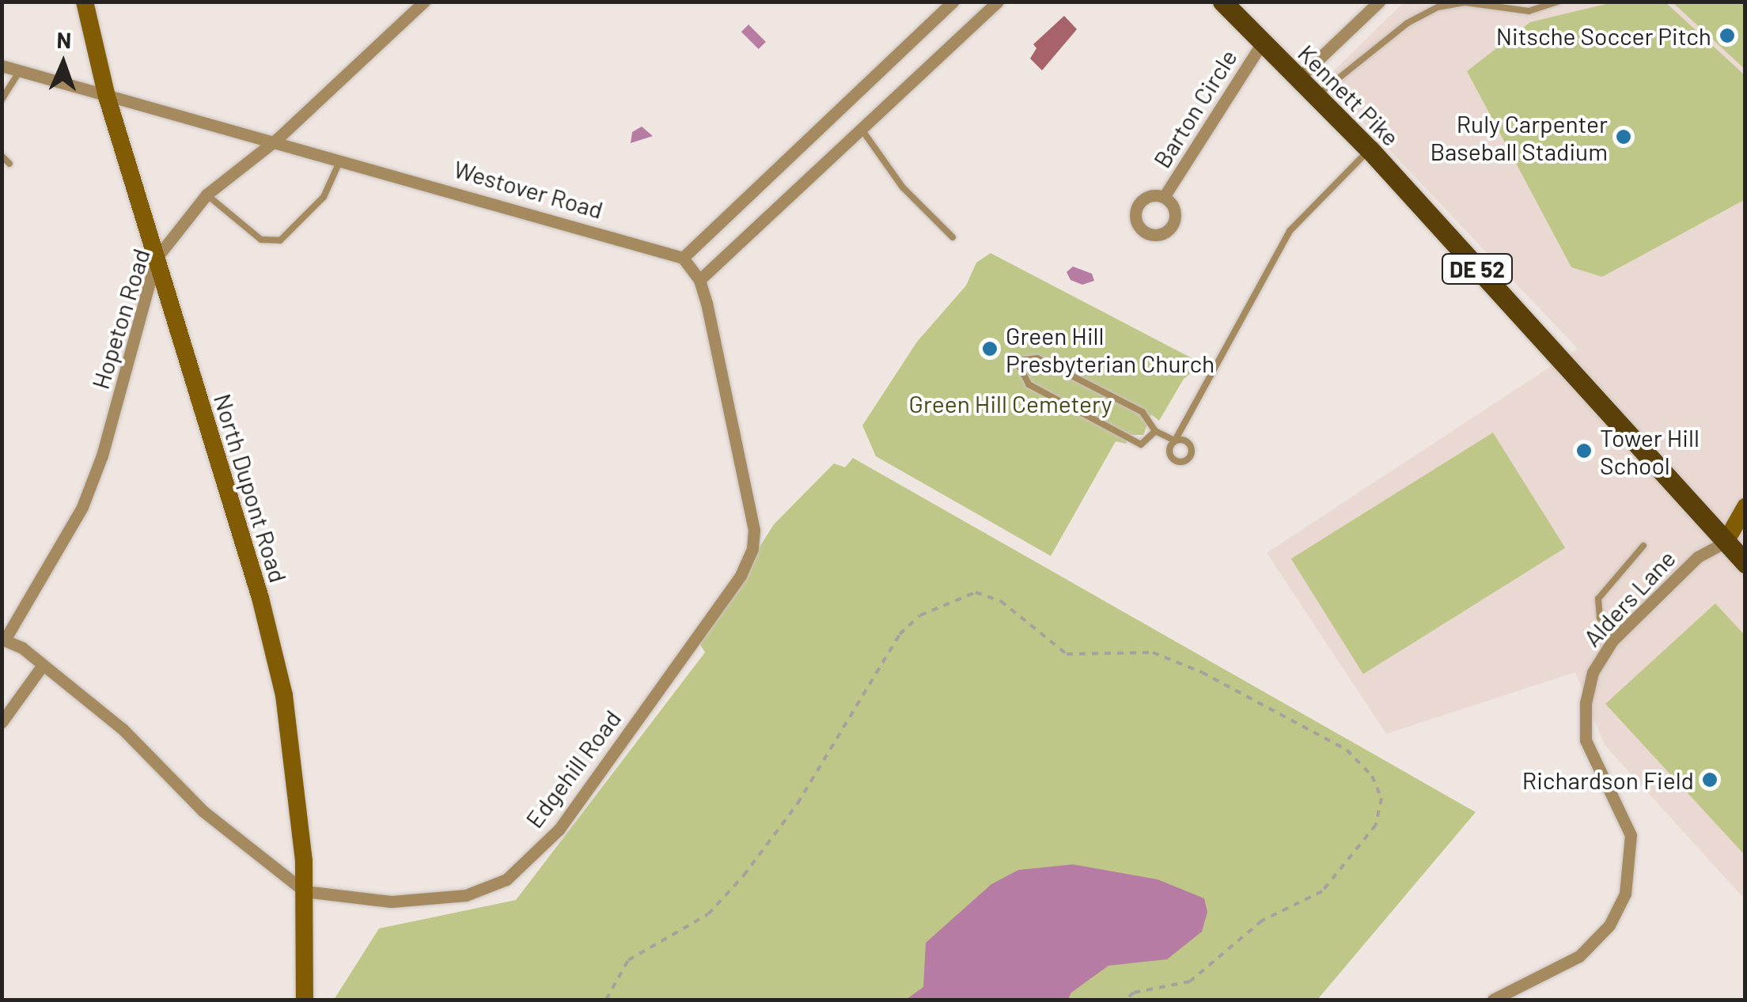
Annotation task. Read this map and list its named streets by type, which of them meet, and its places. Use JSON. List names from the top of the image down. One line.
{"streets":{"main road":["Kennett Pike","DE 52","North Dupont Road"],"street":["Barton Circle","Westover Road","Hopeton Road","Alders Lane","Edgehill Road"]},"crossings":[["Kennett Pike","Barton Circle"],["Kennett Pike","DE 52"],["Kennett Pike","Alders Lane"],["Westover Road","Hopeton Road"],["Westover Road","North Dupont Road"],["Westover Road","Edgehill Road"],["DE 52","Alders Lane"],["Hopeton Road","North Dupont Road"],["North Dupont Road","Edgehill Road"]],"parks":["Green Hill Cemetery"],"places":["Nitsche Soccer Pitch","Ruly Carpenter Baseball Stadium","Green Hill Presbyterian Church","Tower Hill School","Richardson Field"],"north":"top"}
